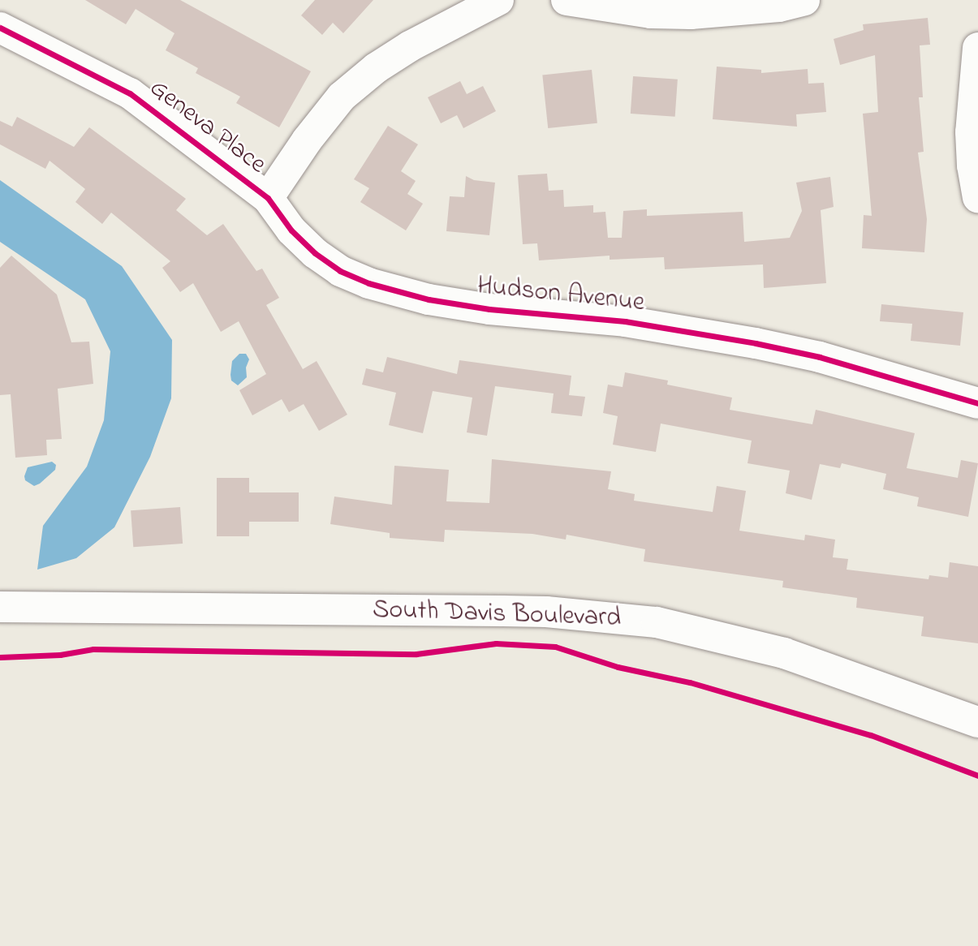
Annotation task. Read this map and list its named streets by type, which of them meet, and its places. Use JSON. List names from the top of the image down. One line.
{"streets":{"street":["Geneva Place","Hudson Avenue","South Davis Boulevard"]},"crossings":[["Geneva Place","Hudson Avenue"]]}
